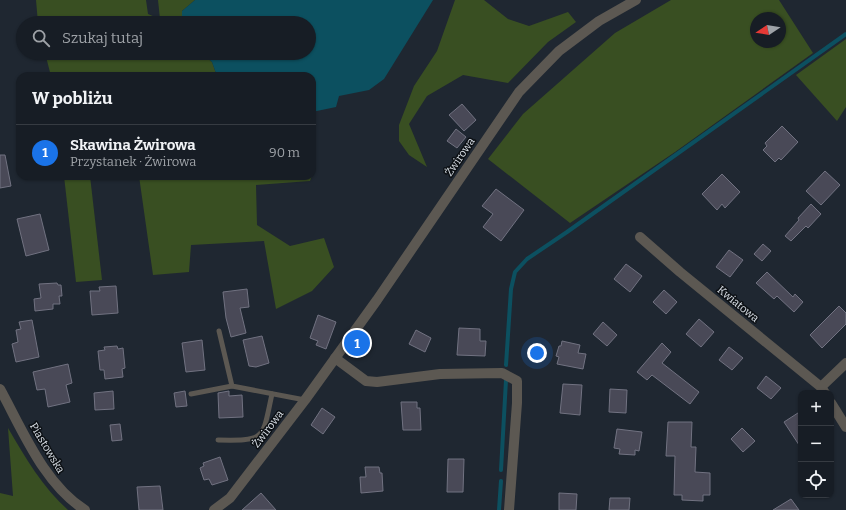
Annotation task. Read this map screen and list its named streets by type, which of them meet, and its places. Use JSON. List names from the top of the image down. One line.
{"streets":{"street":["Żwirowa","Kwiatowa","Piastowska"]},"north":"left","page":{"search":"Szukaj tutaj","heading":"W pobliżu","list":[{"mark":"1","name":"Skawina Żwirowa","note":"Przystanek · Żwirowa","value":"90 m"}],"pins":"1","map_buttons":["+","−"]}}
